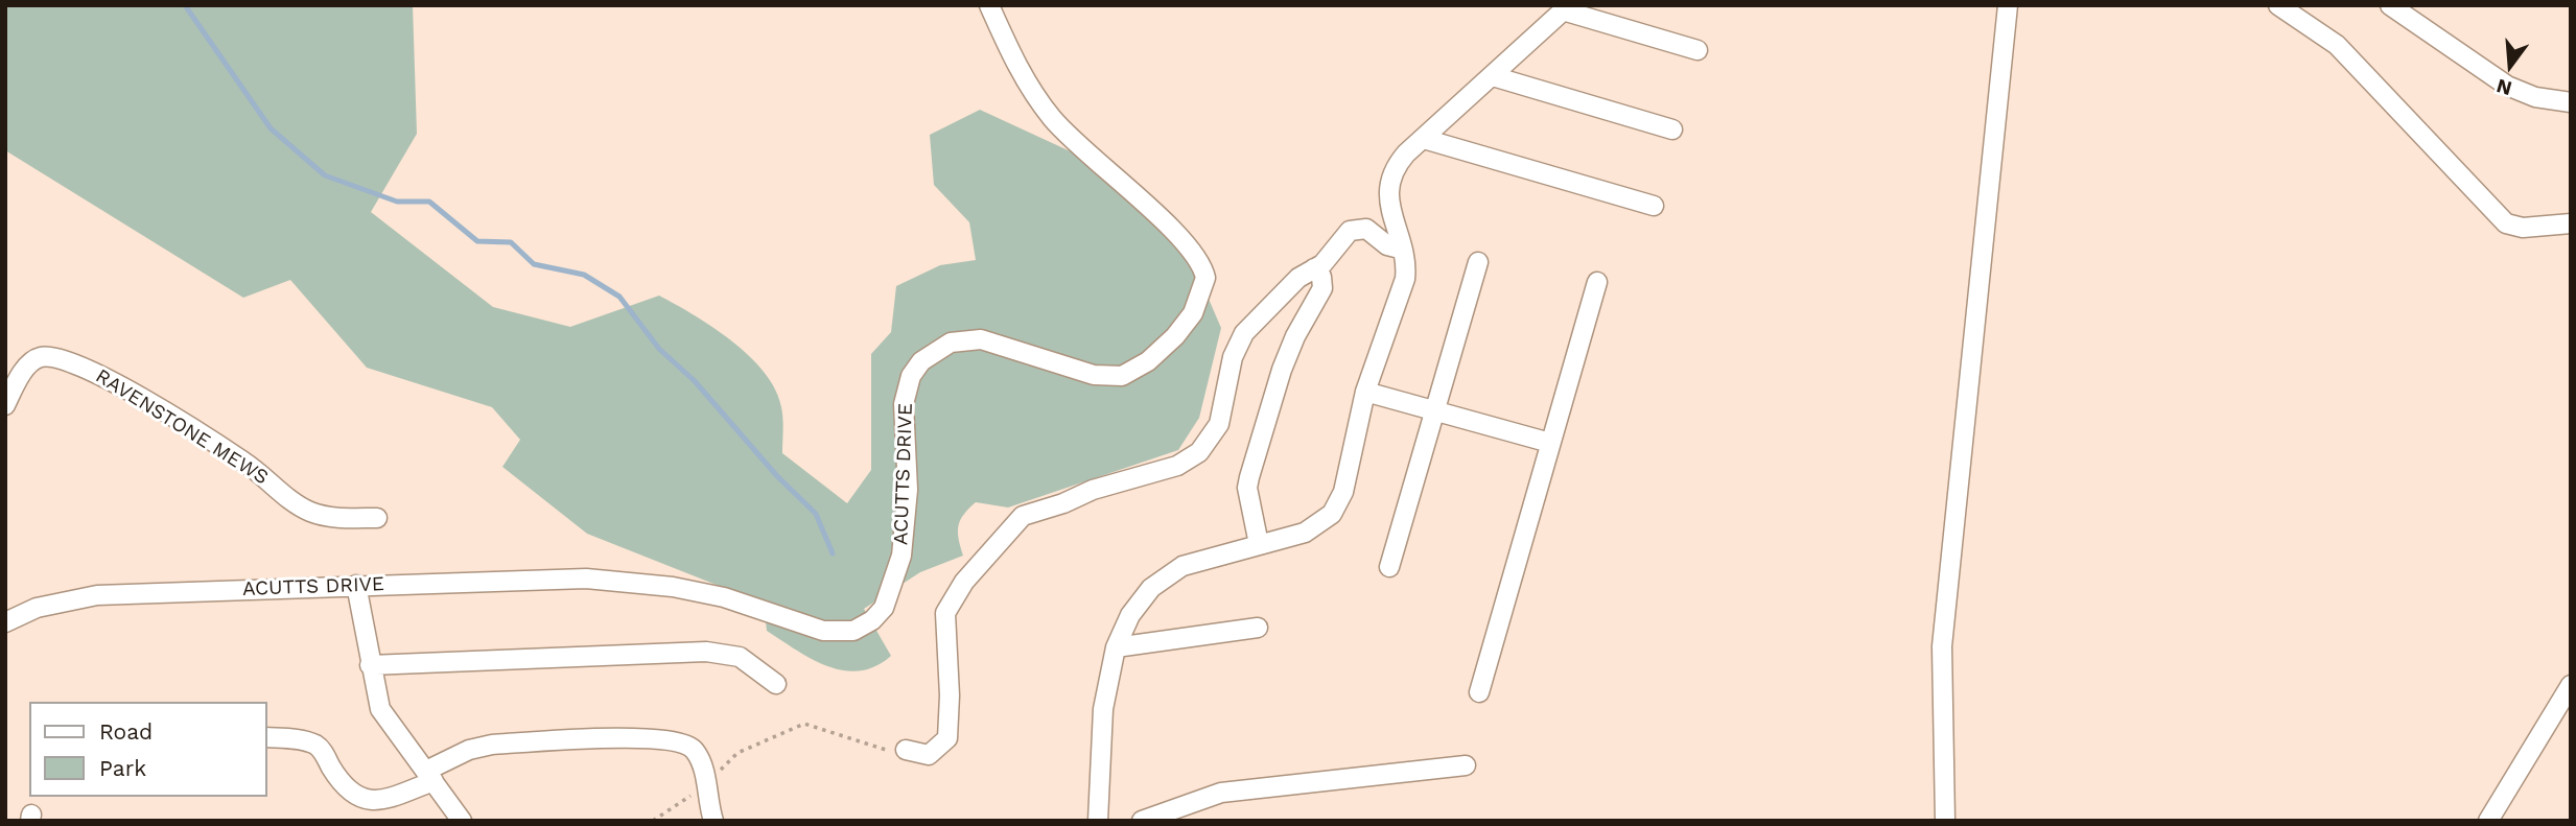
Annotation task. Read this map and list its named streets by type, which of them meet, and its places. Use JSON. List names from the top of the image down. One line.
{"streets":{"street":["RAVENSTONE MEWS","ACUTTS DRIVE"]},"legend":["Road","Park"],"north":"bottom"}
